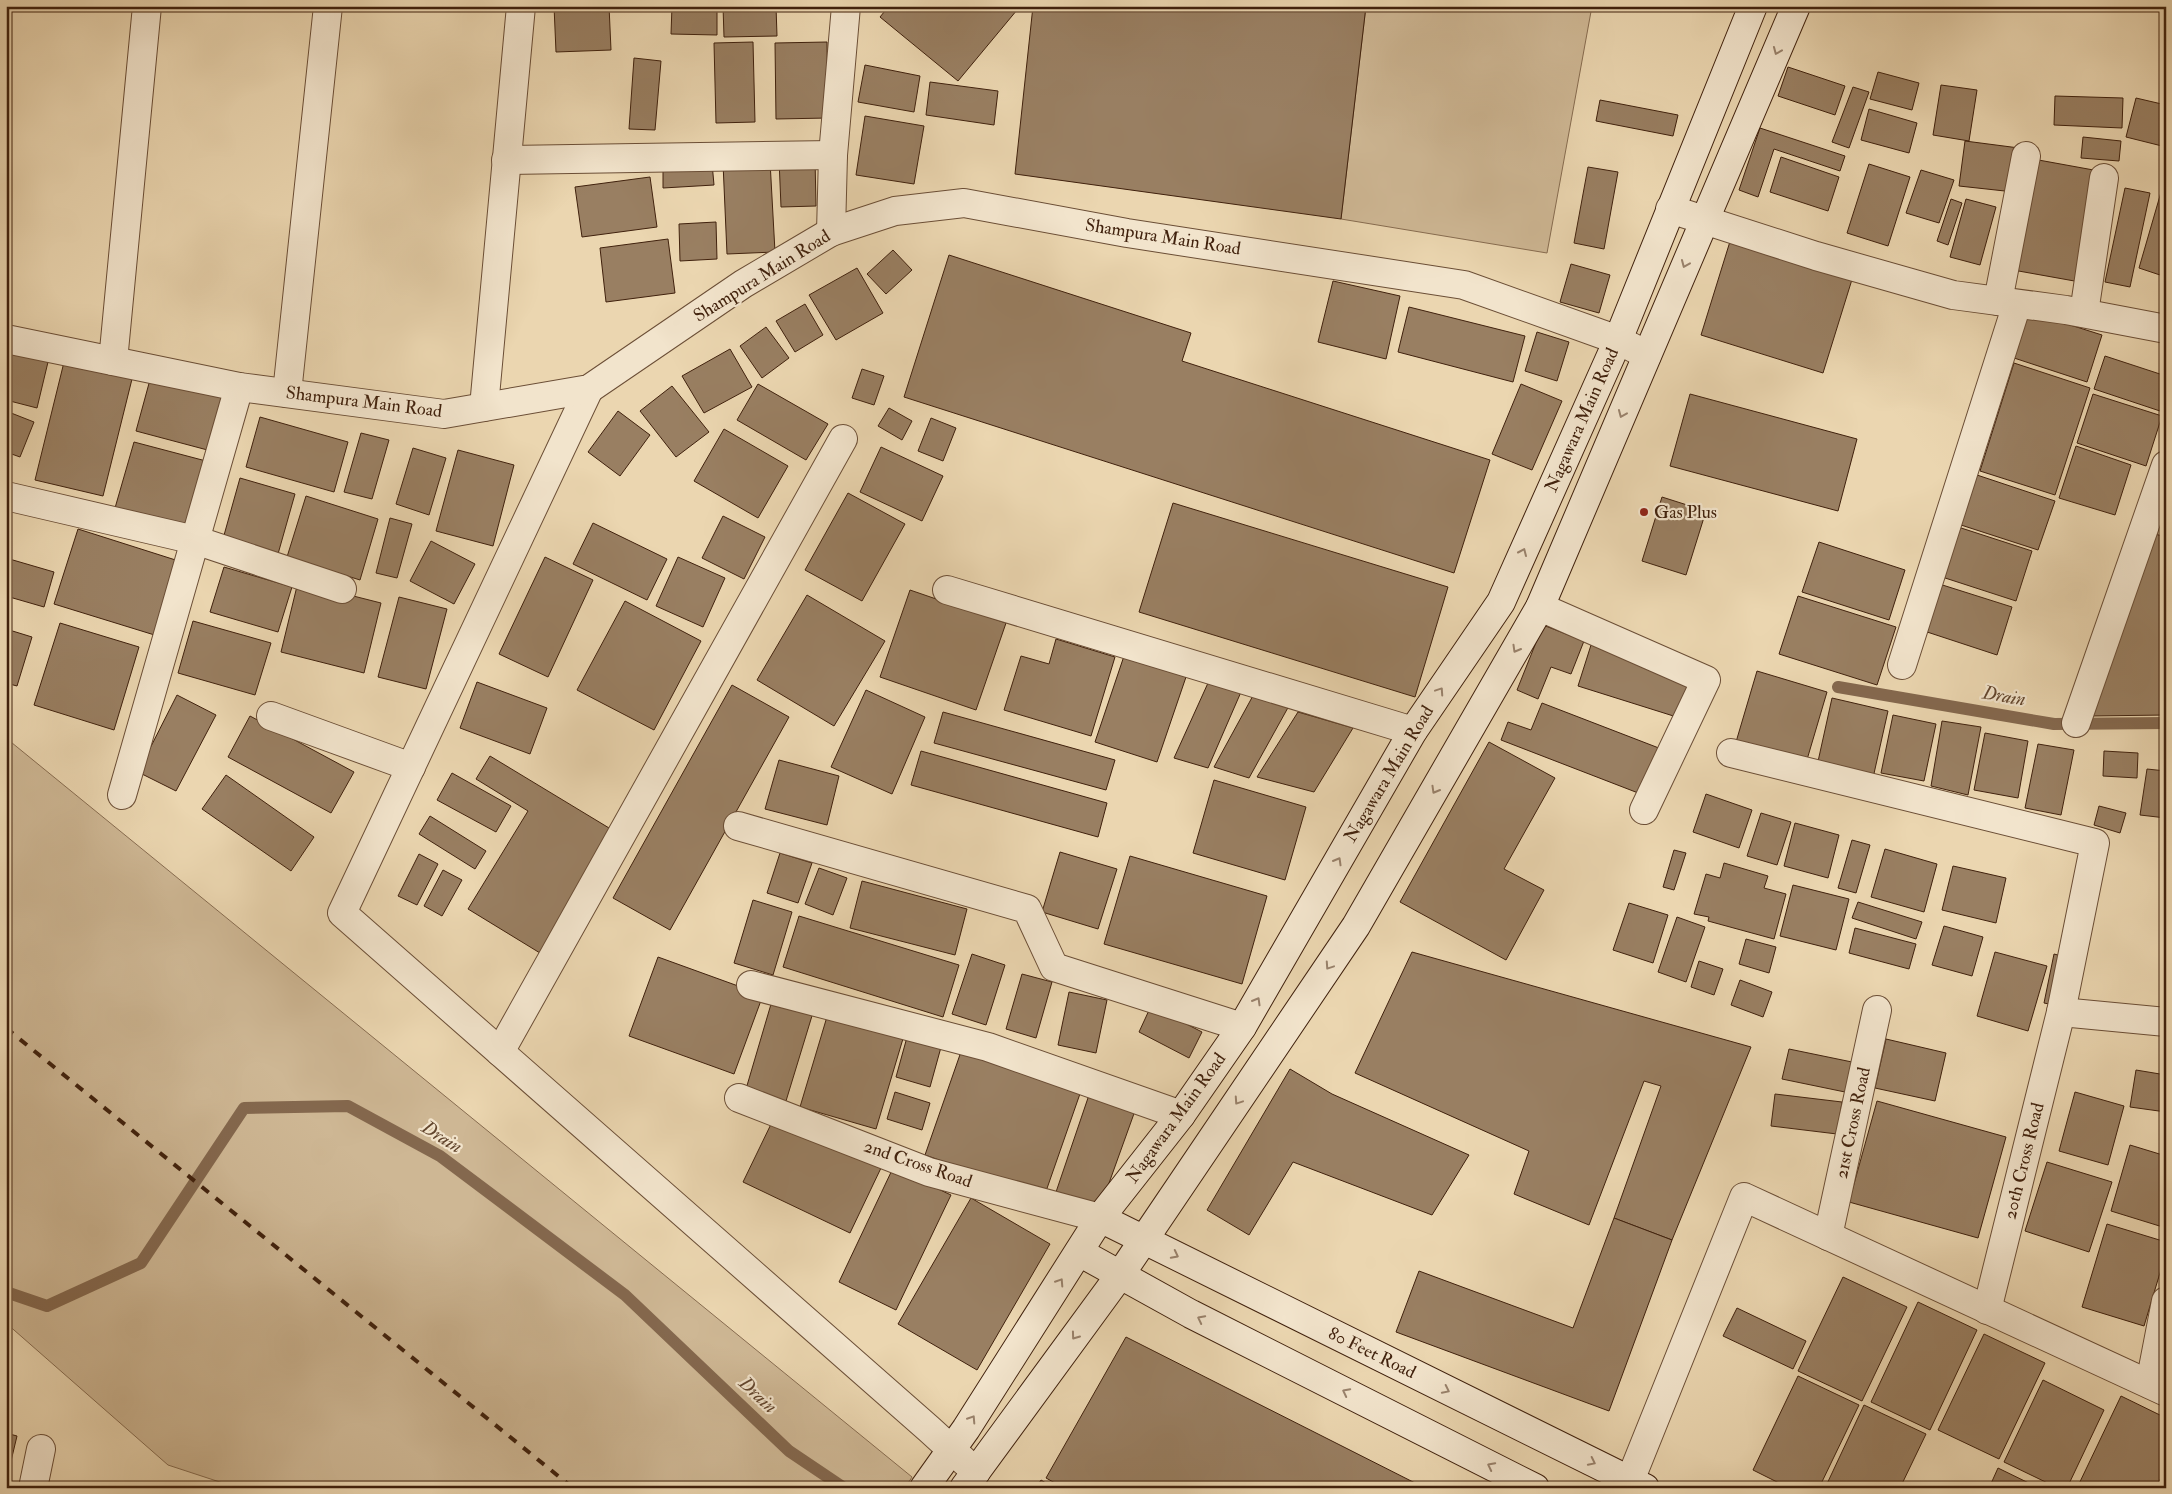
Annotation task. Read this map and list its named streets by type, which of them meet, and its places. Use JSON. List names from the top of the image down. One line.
{"streets":{"street":["Shampura Main Road","Nagawara Main Road","21st Cross Road","20th Cross Road","2nd Cross Road","80 Feet Road"]},"crossings":[["Shampura Main Road","Nagawara Main Road"],["Nagawara Main Road","2nd Cross Road"],["Nagawara Main Road","80 Feet Road"],["2nd Cross Road","80 Feet Road"]],"water":["Drain"],"places":["Gas Plus"]}
